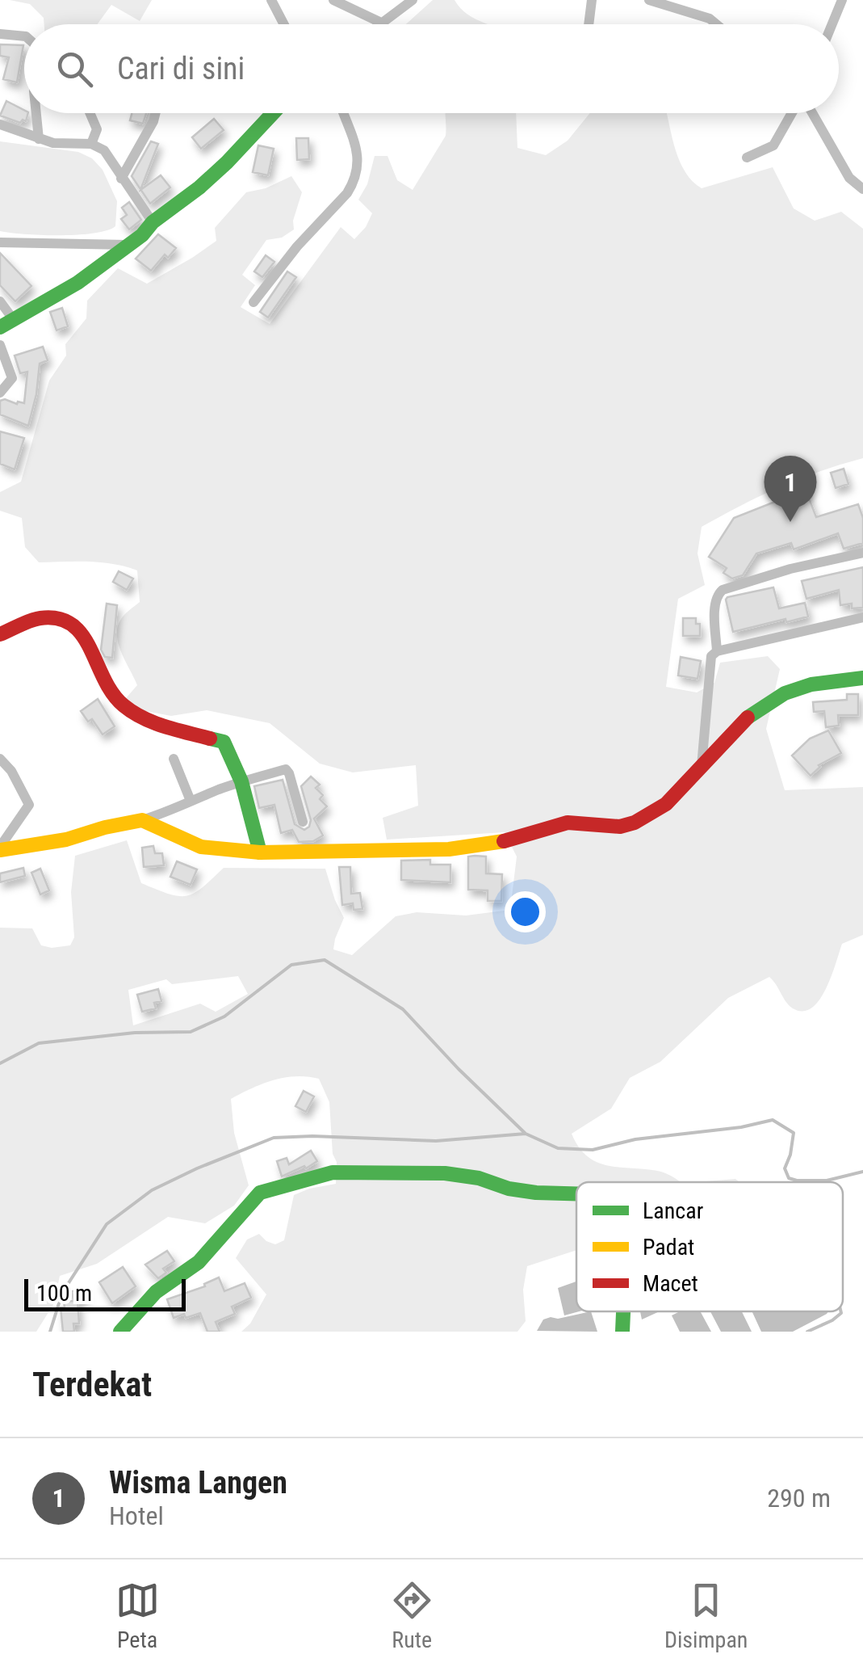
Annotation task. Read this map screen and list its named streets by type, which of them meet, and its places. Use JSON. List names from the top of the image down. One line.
{"legend":["Lancar","Padat","Macet"],"scale_bar":"100 m","page":{"search":"Cari di sini","pins":"1","scale":"100 m","heading":"Terdekat","list":[{"mark":"1","name":"Wisma Langen","note":"Hotel","value":"290 m"}],"nav":["Peta","Rute","Disimpan"]}}
